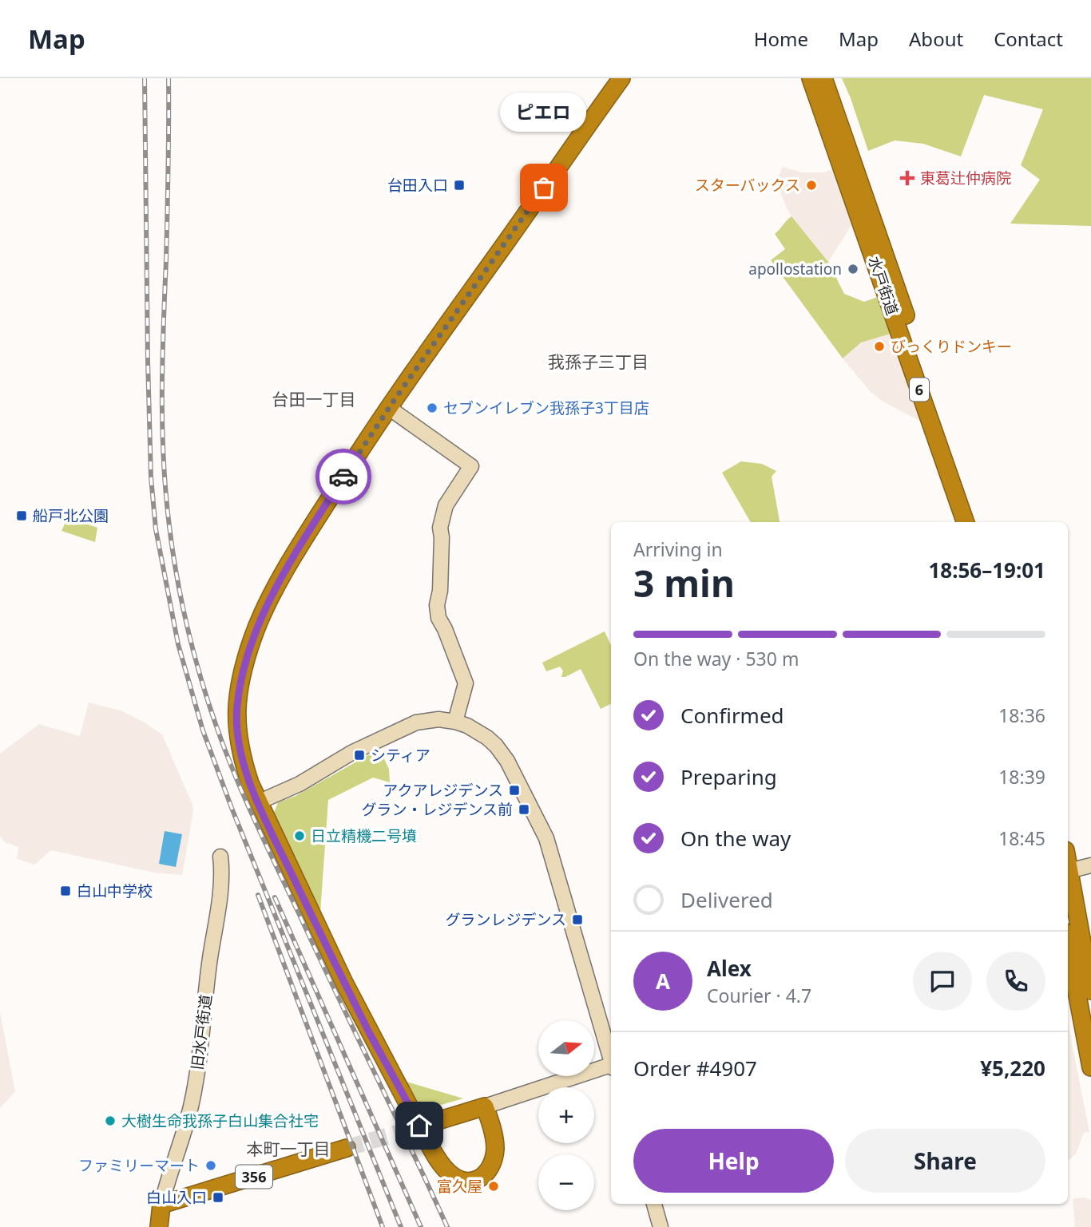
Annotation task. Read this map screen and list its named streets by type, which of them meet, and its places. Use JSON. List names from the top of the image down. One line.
{"streets":{"highway":["水戸街道","6","356"],"street":["旧水戸街道"]},"crossings":[["旧水戸街道","356"]],"districts":["我孫子三丁目","台田一丁目","本町一丁目"],"places":{"health":["東葛辻仲病院"],"transit":["台田入口","船戸北公園","シティア","アクアレジデンス","グラン・レジデンス前","白山中学校","グランレジデンス","白山入口"],"other":["スターバックス","ピエロ","apollostation","びっくりドンキー","セブンイレブン我孫子3丁目店","日立精機二号墳","大樹生命我孫子白山集合社宅","ファミリーマート","富久屋"]},"north":"right","page":{"header":"Map","nav":["Home","Map","About","Contact"],"bubble":"ピエロ","heading":["3 min","Arriving in","18:56–19:01"],"panel":["Alex","Courier · 4.7","Order #4907","¥5,220"],"bar":"On the way · 530 m","list":[["Confirmed","18:36"],["Preparing","18:39"],["On the way","18:45"],"Delivered"],"round":"A","map_buttons":["+","−"],"buttons":["Help","Share"]}}
